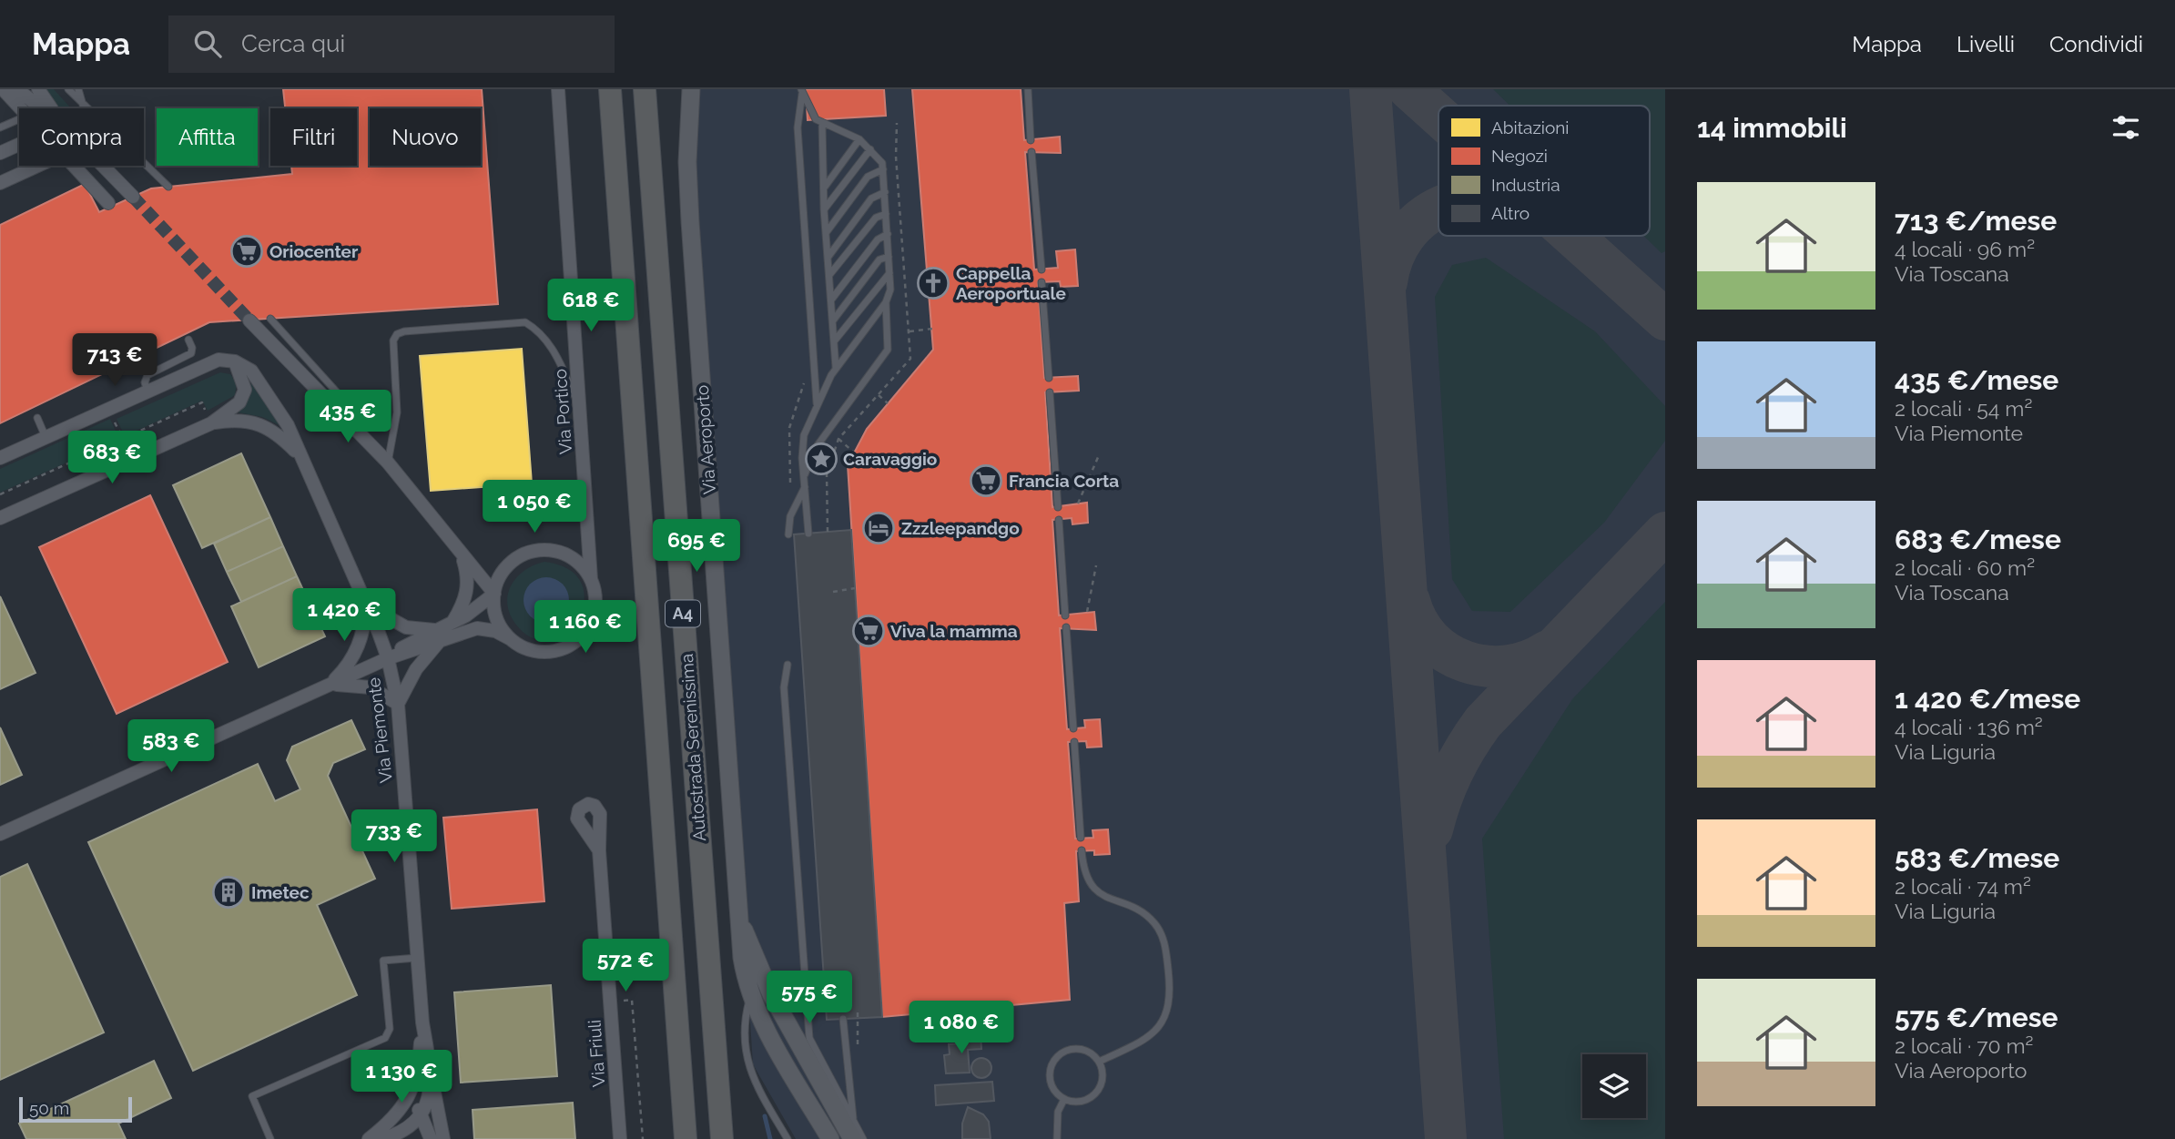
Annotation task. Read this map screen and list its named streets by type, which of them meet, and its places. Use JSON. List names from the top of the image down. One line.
{"streets":{"highway":["A4","Autostrada Serenissima"],"main road":["Via Aeroporto"],"street":["Via Portico","Via Piemonte","Via Friuli"]},"places":{"supermarket":["Oriocenter","Francia Corta","Viva la mamma"],"church":["Cappella Aeroportuale"],"place":["Caravaggio"],"hotel":["Zzzleepandgo"],"building":["Imetec"]},"legend":["Abitazioni","Negozi","Industria","Altro"],"scale_bar":"50 m","page":{"header":"Mappa","search":"Cerca qui","nav":["Mappa","Livelli","Condividi"],"heading":"14 immobili","chip":["Compra","Affitta","Filtri","Nuovo"],"list":[{"name":"713 €/mese","note":"4 locali · 96 m² · Via Toscana"},{"name":"435 €/mese","note":"2 locali · 54 m² · Via Piemonte"},{"name":"683 €/mese","note":"2 locali · 60 m² · Via Toscana"},{"name":"1 420 €/mese","note":"4 locali · 136 m² · Via Liguria"},{"name":"583 €/mese","note":"2 locali · 74 m² · Via Liguria"},{"name":"575 €/mese","note":"2 locali · 70 m² · Via Aeroporto"}],"price":["618 €","713 €","435 €","683 €","1 050 €","695 €","1 420 €","1 160 €","583 €","733 €","572 €","575 €","1 080 €","1 130 €"],"scale":"50 m"}}
